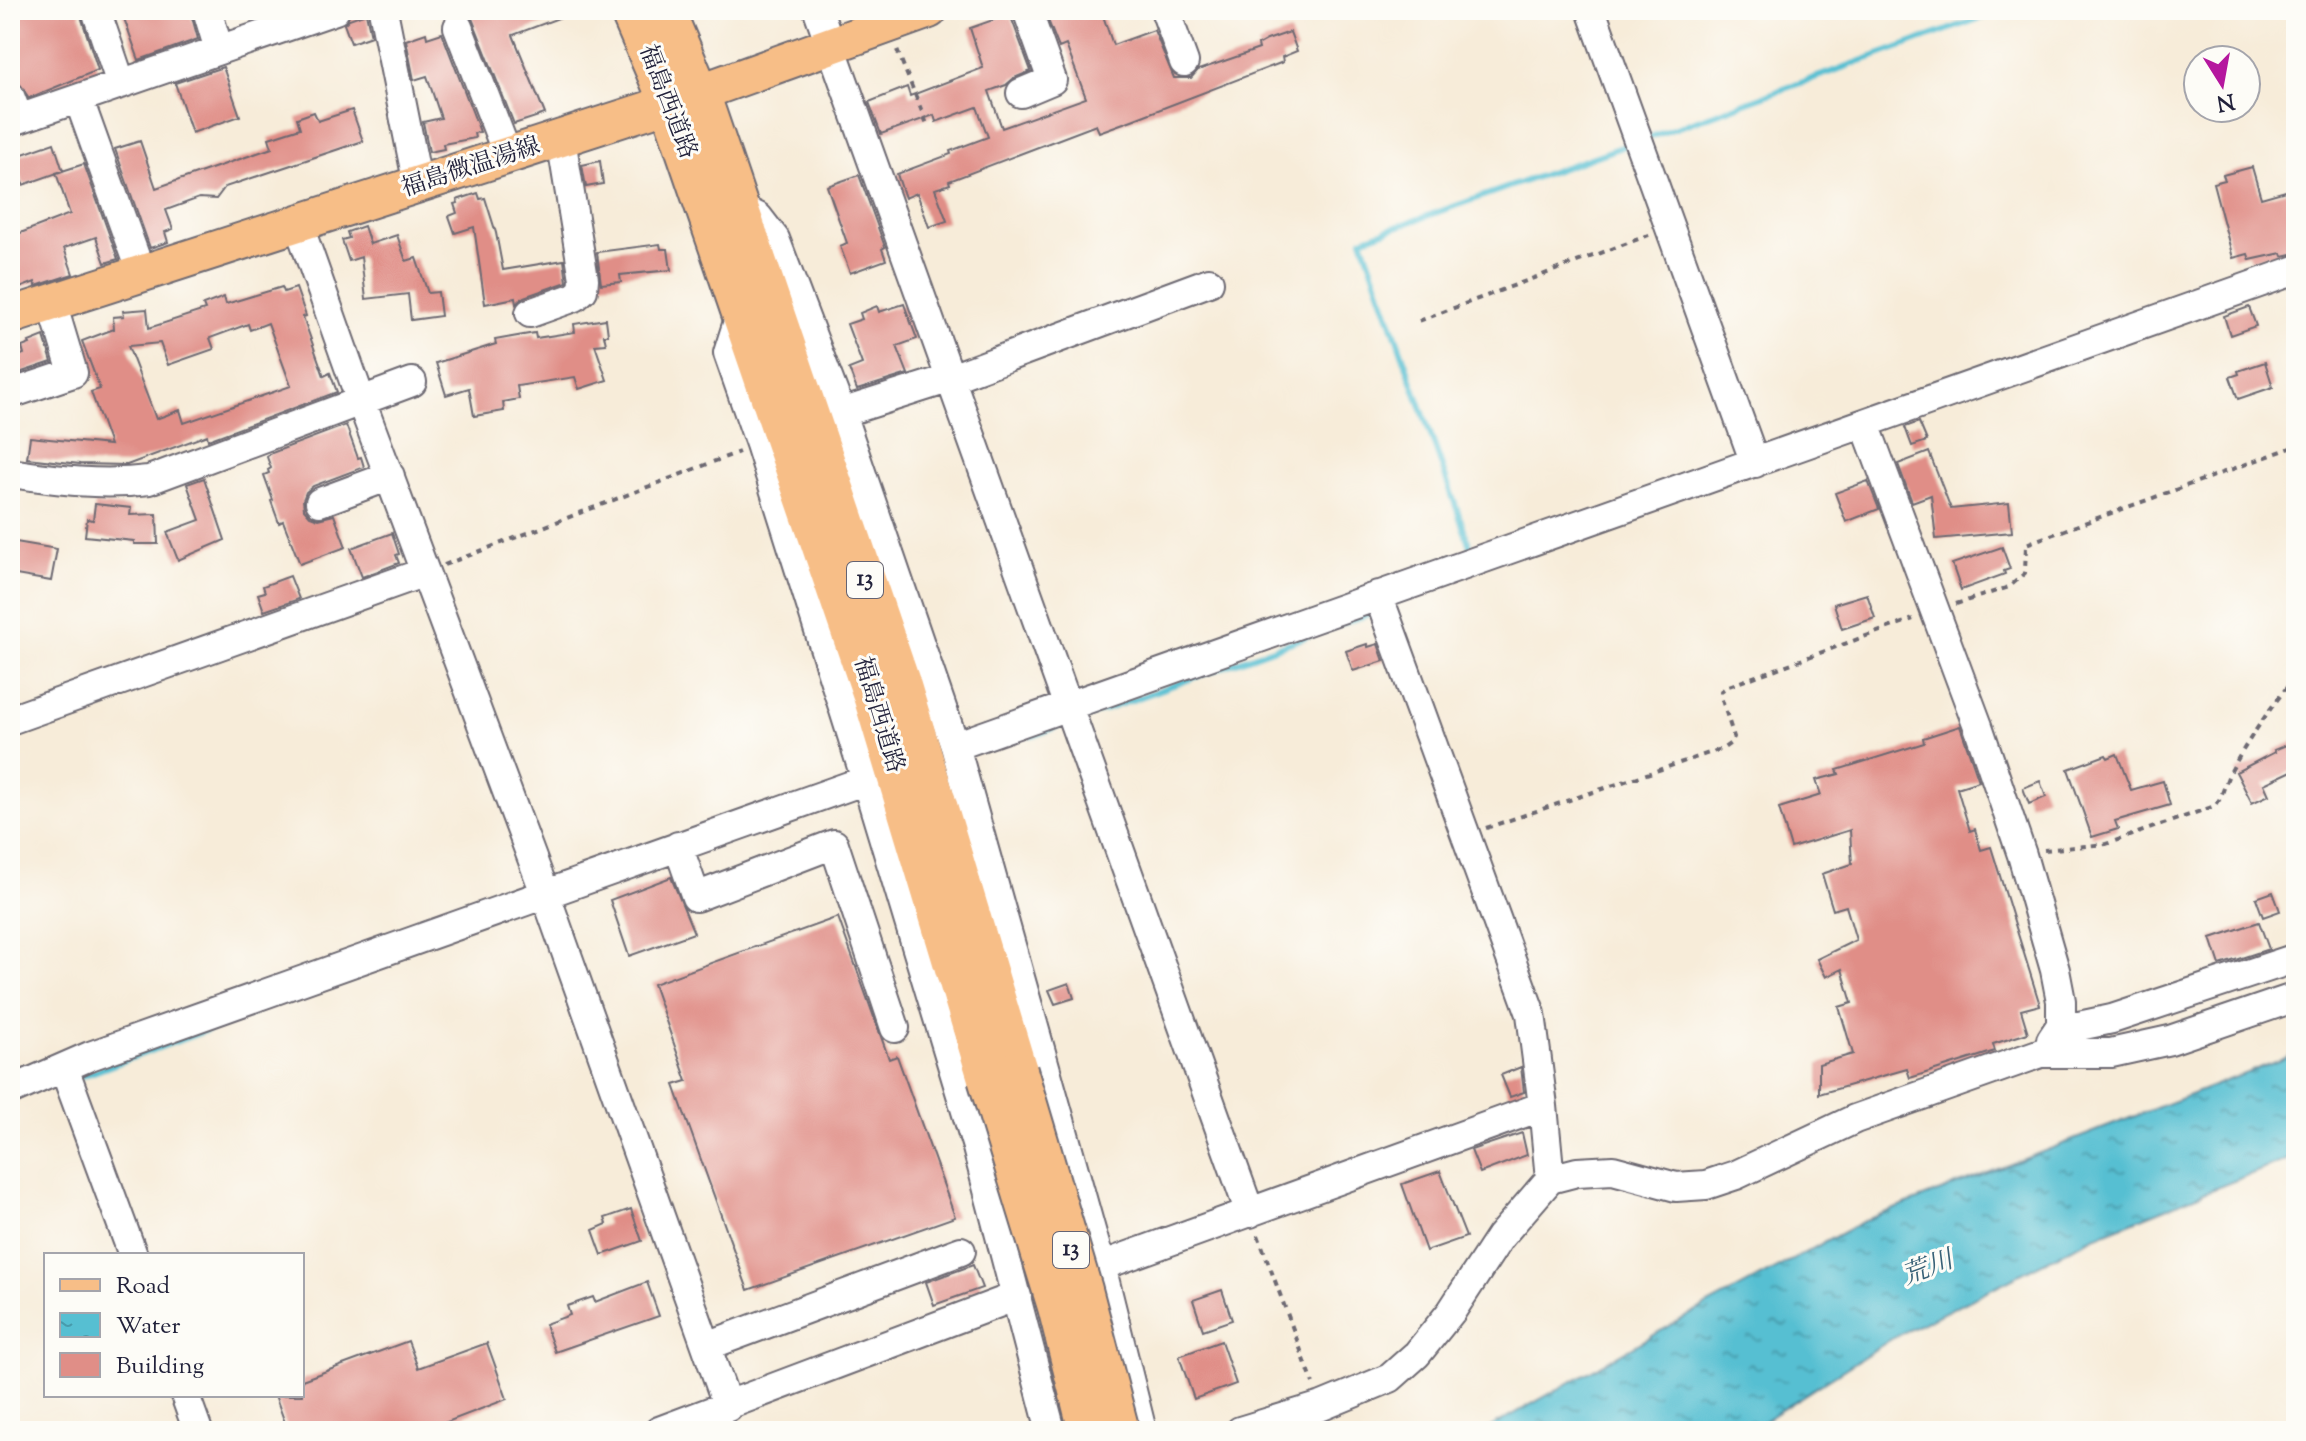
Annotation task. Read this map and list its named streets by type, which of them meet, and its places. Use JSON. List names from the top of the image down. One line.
{"streets":{"highway":["福島西道路","13"],"main road":["福島微温湯線"]},"crossings":[["福島西道路","福島微温湯線"]],"water":["荒川"],"legend":["Road","Water","Building"],"north":"bottom"}
